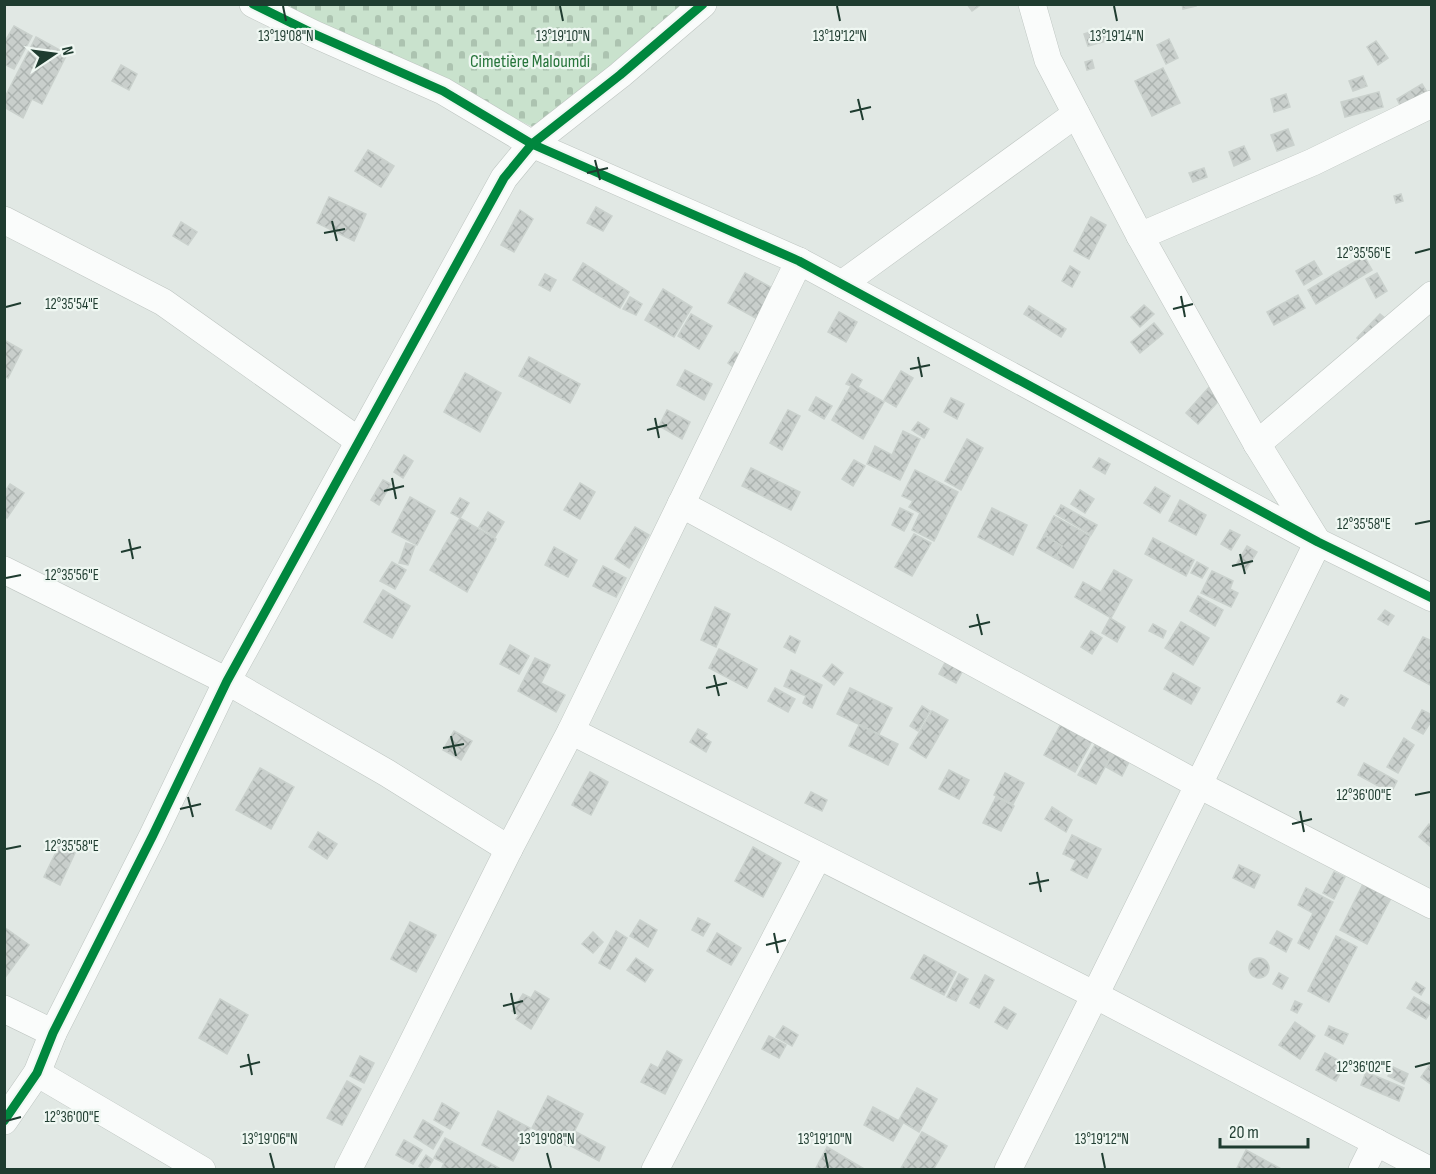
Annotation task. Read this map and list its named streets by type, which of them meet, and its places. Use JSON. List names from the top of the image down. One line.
{"parks":["Cimetière Maloumdi"],"scale_bar":"20 m","north":"right","coordinates":["13°19'08\"N","13°19'10\"N","13°19'12\"N","13°19'14\"N","12°35'56\"E","12°35'54\"E","12°35'58\"E","12°36'00\"E","12°36'02\"E","13°19'06\"N"]}
